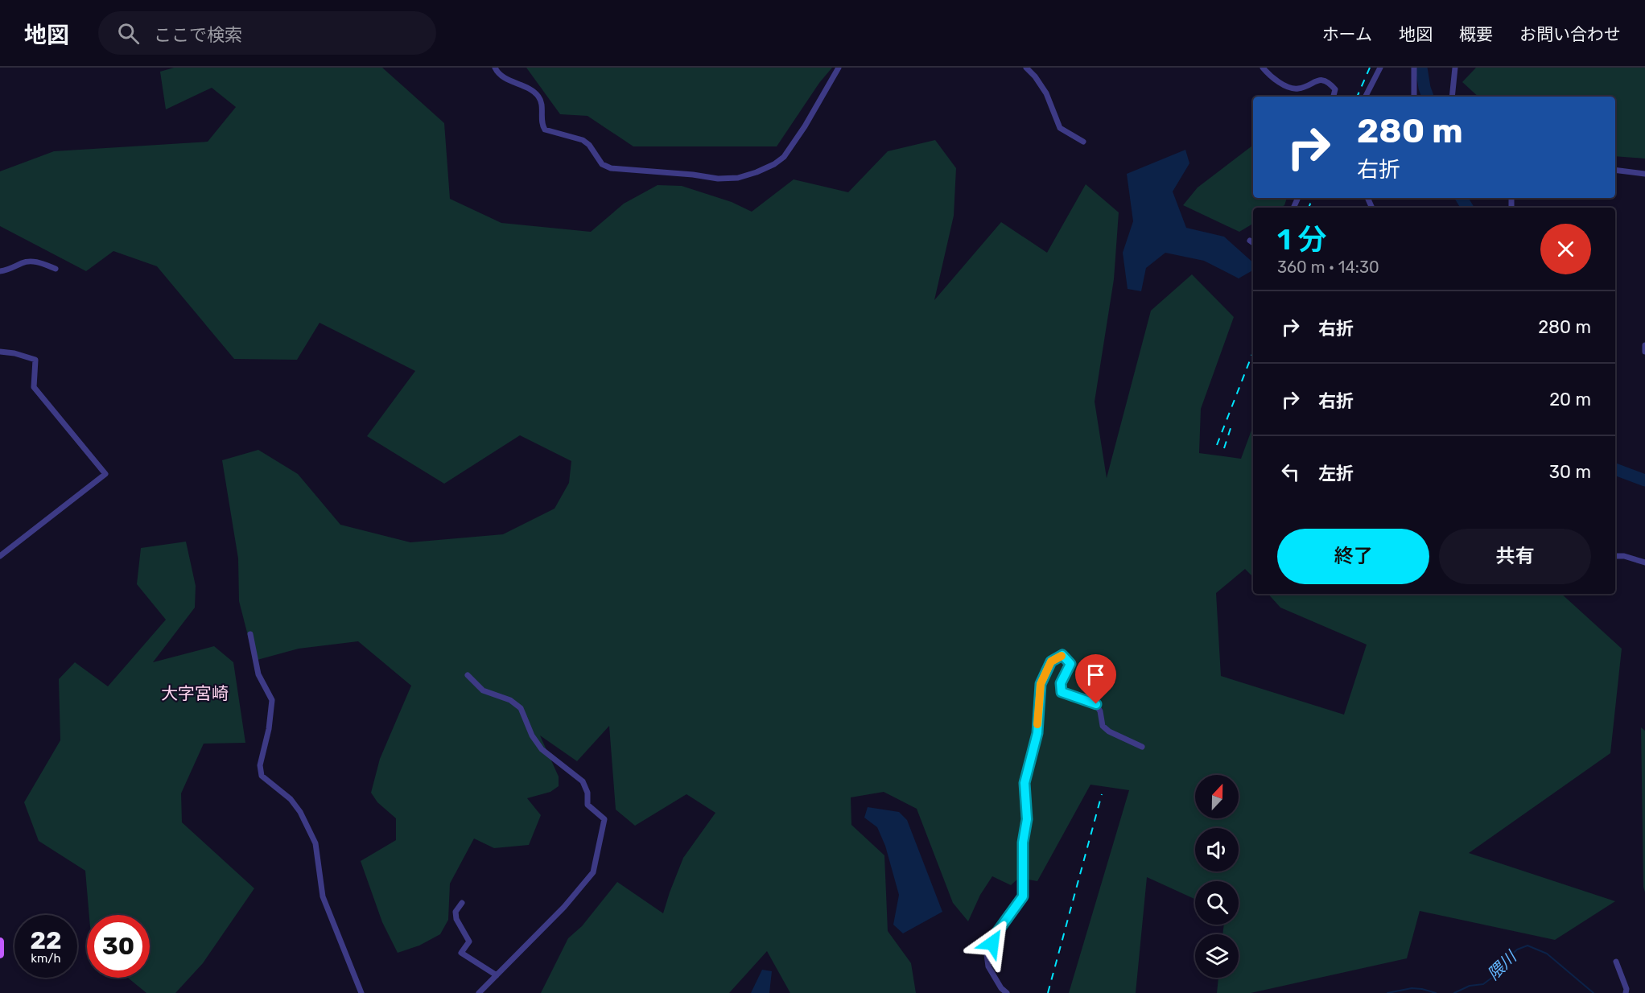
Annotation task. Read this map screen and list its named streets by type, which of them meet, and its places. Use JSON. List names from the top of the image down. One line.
{"districts":["大字宮崎"],"water":["隈川"],"north":"top","page":{"header":"地図","search":"ここで検索","nav":["ホーム","地図","概要","お問い合わせ"],"turn":["280 m","右折"],"heading":["1 分","360 m · 14:30"],"list":[{"name":"右折","value":"280 m"},{"name":"右折","value":"20 m"},{"name":"左折","value":"30 m"}],"buttons":["終了","共有"],"speed":"22 km/h","limit":"30"}}
